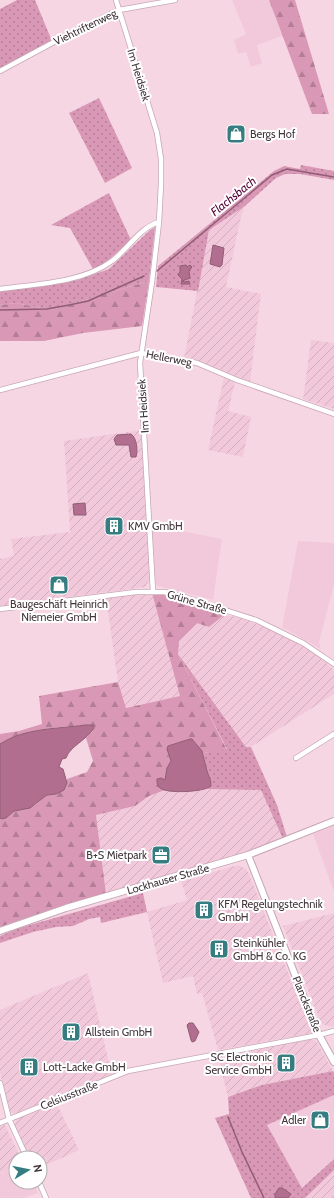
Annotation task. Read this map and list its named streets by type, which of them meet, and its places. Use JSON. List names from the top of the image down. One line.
{"streets":{"street":["Viehtriftenweg","Im Heidsiek","Hellerweg","Grüne Straße","Lockhauser Straße","Planckstraße","Celsiusstraße"]},"crossings":[["Viehtriftenweg","Im Heidsiek"],["Im Heidsiek","Hellerweg"],["Im Heidsiek","Grüne Straße"],["Lockhauser Straße","Planckstraße"],["Planckstraße","Celsiusstraße"]],"water":["Flachsbach"],"places":{"shop":["Bergs Hof","Baugeschäft Heinrich Niemeier GmbH","Adler"],"building":["KMV GmbH","KFM Regelungstechnik GmbH","Steinkühler GmbH & Co. KG","Allstein GmbH","SC Electronic Service GmbH","Lott-Lacke GmbH"],"office":["B+S Mietpark"]},"north":"right"}
